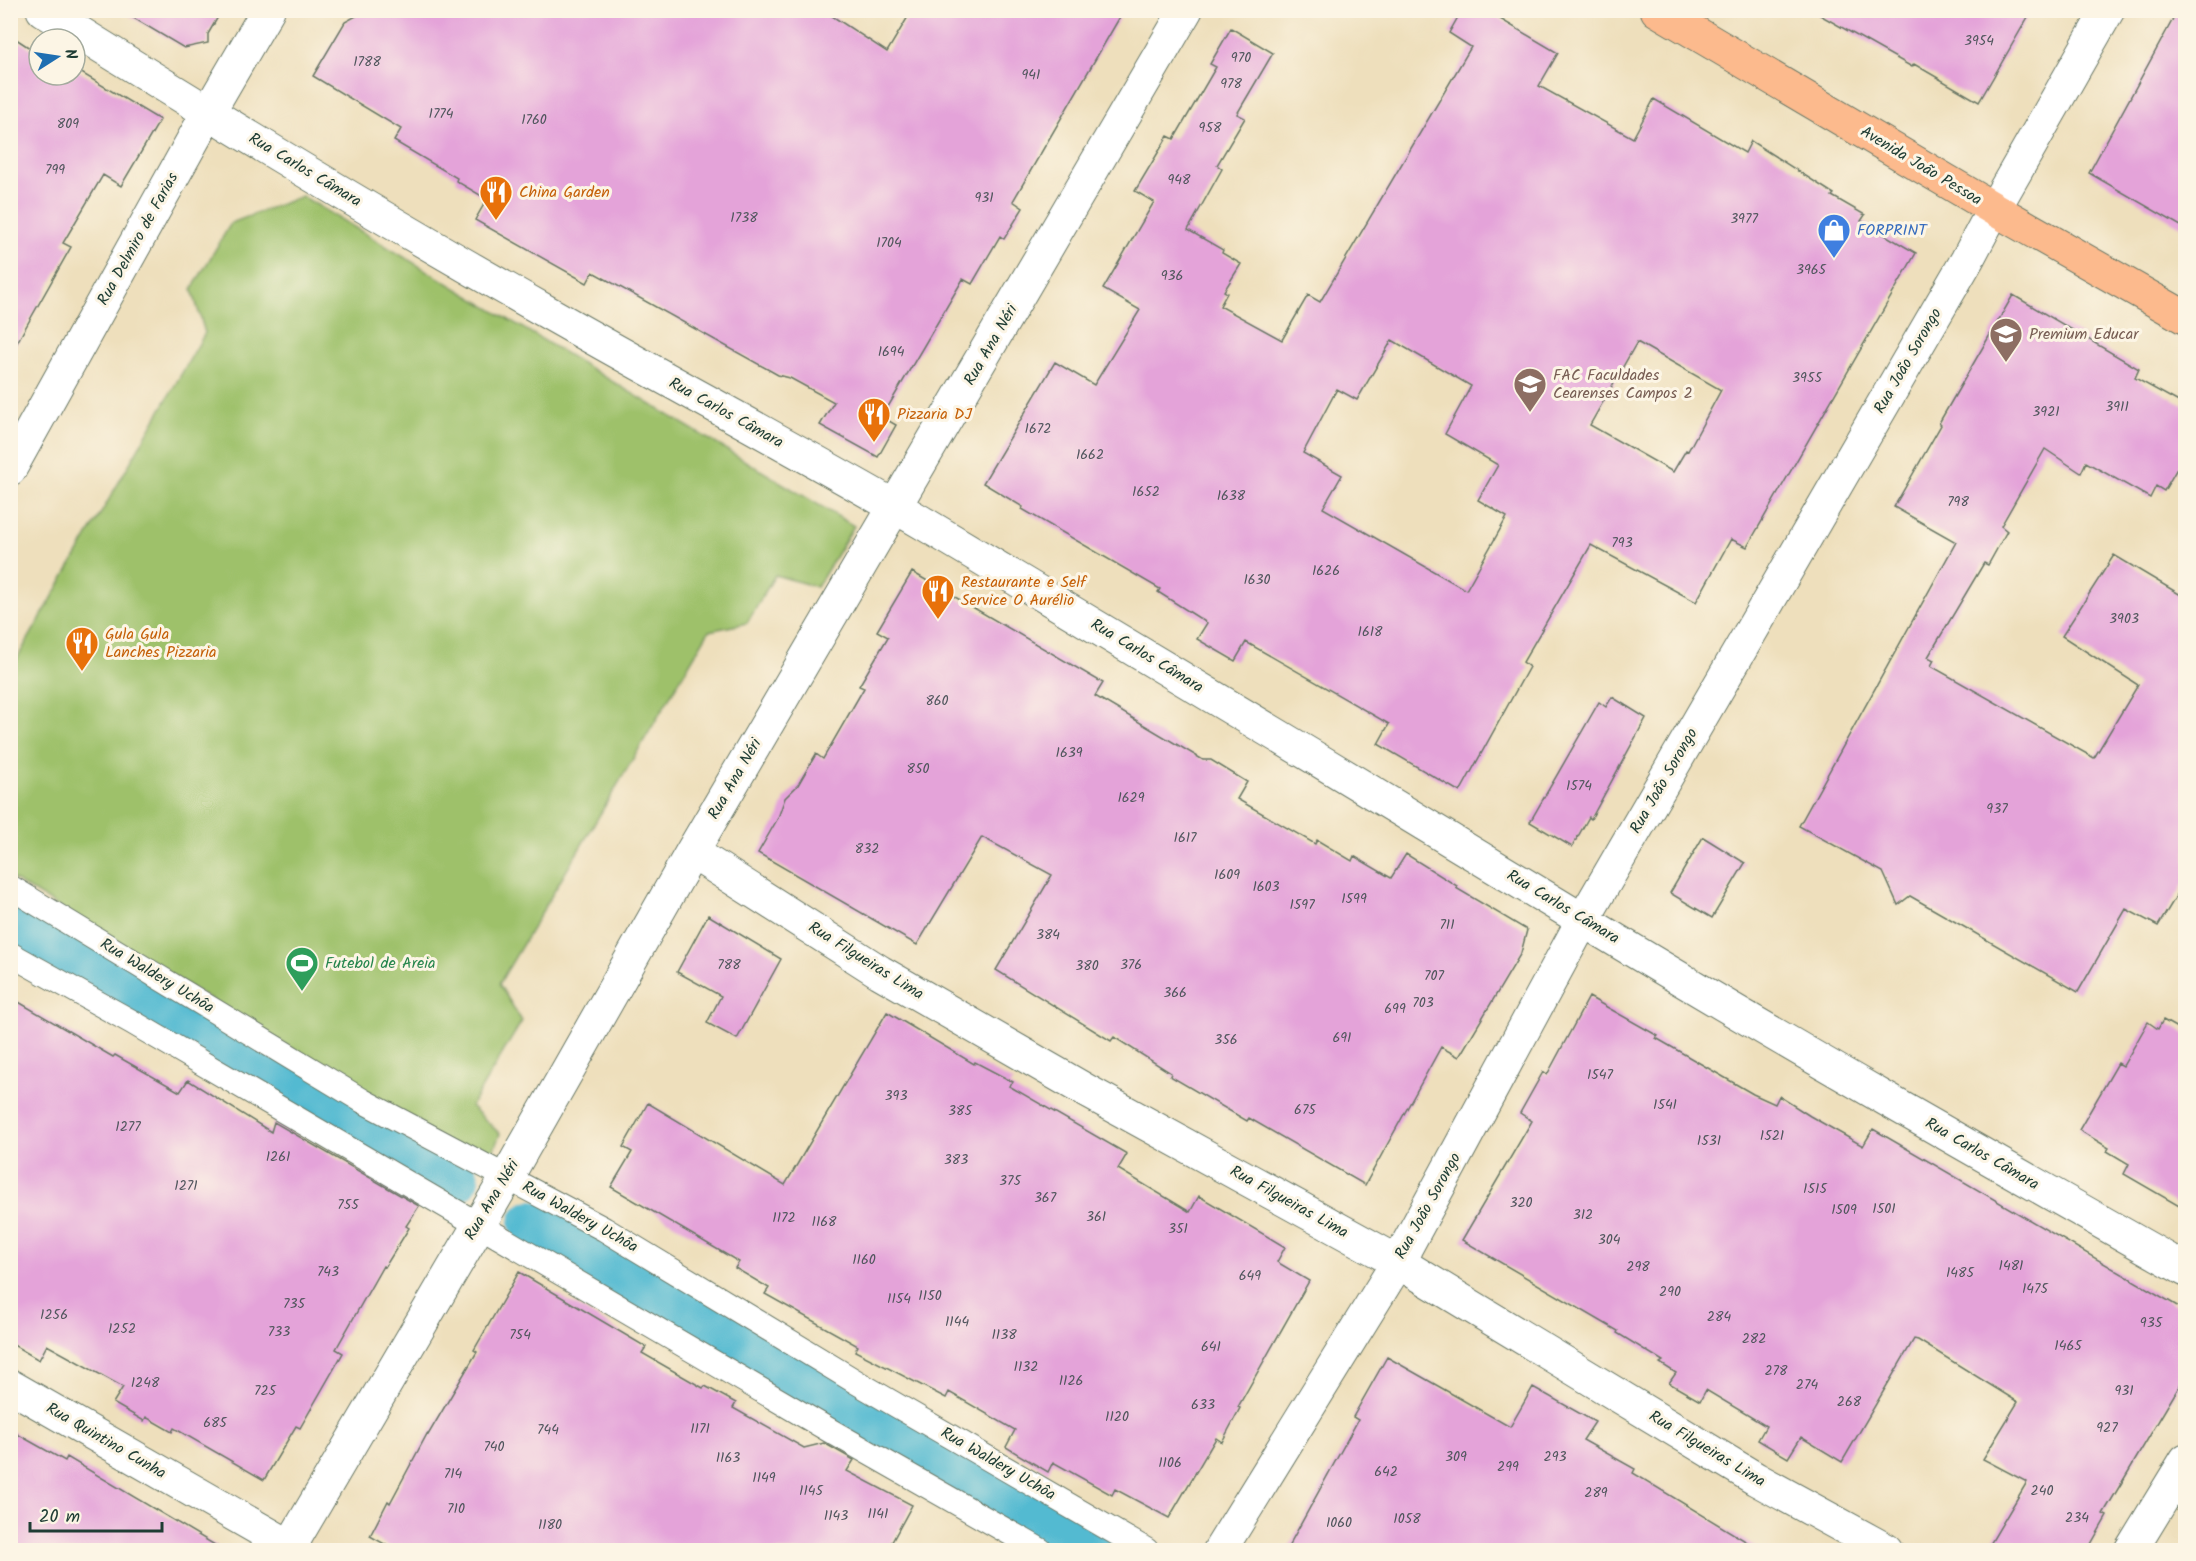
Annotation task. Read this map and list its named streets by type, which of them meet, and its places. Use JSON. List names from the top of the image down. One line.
{"streets":{"main road":["Avenida João Pessoa"],"street":["Rua Carlos Câmara","Rua Delmiro de Farias","Rua Ana Néri","Rua João Sorongo","Rua Filgueiras Lima","Rua Quintino Cunha"],"lane":["Rua Waldery Uchôa"]},"crossings":[["Avenida João Pessoa","Rua João Sorongo"],["Rua Carlos Câmara","Rua Delmiro de Farias"],["Rua Carlos Câmara","Rua Ana Néri"],["Rua Carlos Câmara","Rua João Sorongo"],["Rua Ana Néri","Rua Filgueiras Lima"],["Rua Ana Néri","Rua Waldery Uchôa"],["Rua Ana Néri","Rua Quintino Cunha"],["Rua João Sorongo","Rua Filgueiras Lima"]],"places":{"restaurant":["China Garden","Pizzaria DJ","Restaurante e Self Service O Aurélio","Gula Gula Lanches Pizzaria"],"shop":["FORPRINT"],"school or university":["Premium Educar","FAC Faculdades Cearenses Campos 2"],"sports":["Futebol de Areia"]},"house_numbers":["3954","970","1788","941","978","1774","1760","809","958","799","948","931","1738","3977","1704","3965","936","1694","3955","3911","3921","1672","1662","1652","1638","798","793","1626","1630","3903","1618","860","1639","850","1574","1629","937","1617","832","1609","1603","1599","1597","711","384","788","376","380","707","366","703","699","691","356","1547","393","1541","675","385","1277","1521","1531","1261","383","375","1271","1515","367","320","755","1501","1509","312","361","1172","1168","351","304","1160","1481","298","743","1485","649","1475","290","1150","1154","735","1256","284","1144","935","1252","733","754","1138","282","1465","641","1132","278","1126","1248","274","725","931","268","633","1120","685","927","1171","744","740","309","293","1163","1106","299","642","714","1149","1145","240","289","710","1141","1143","234","1058","1060","1180"],"scale_bar":"20 m","north":"right"}
